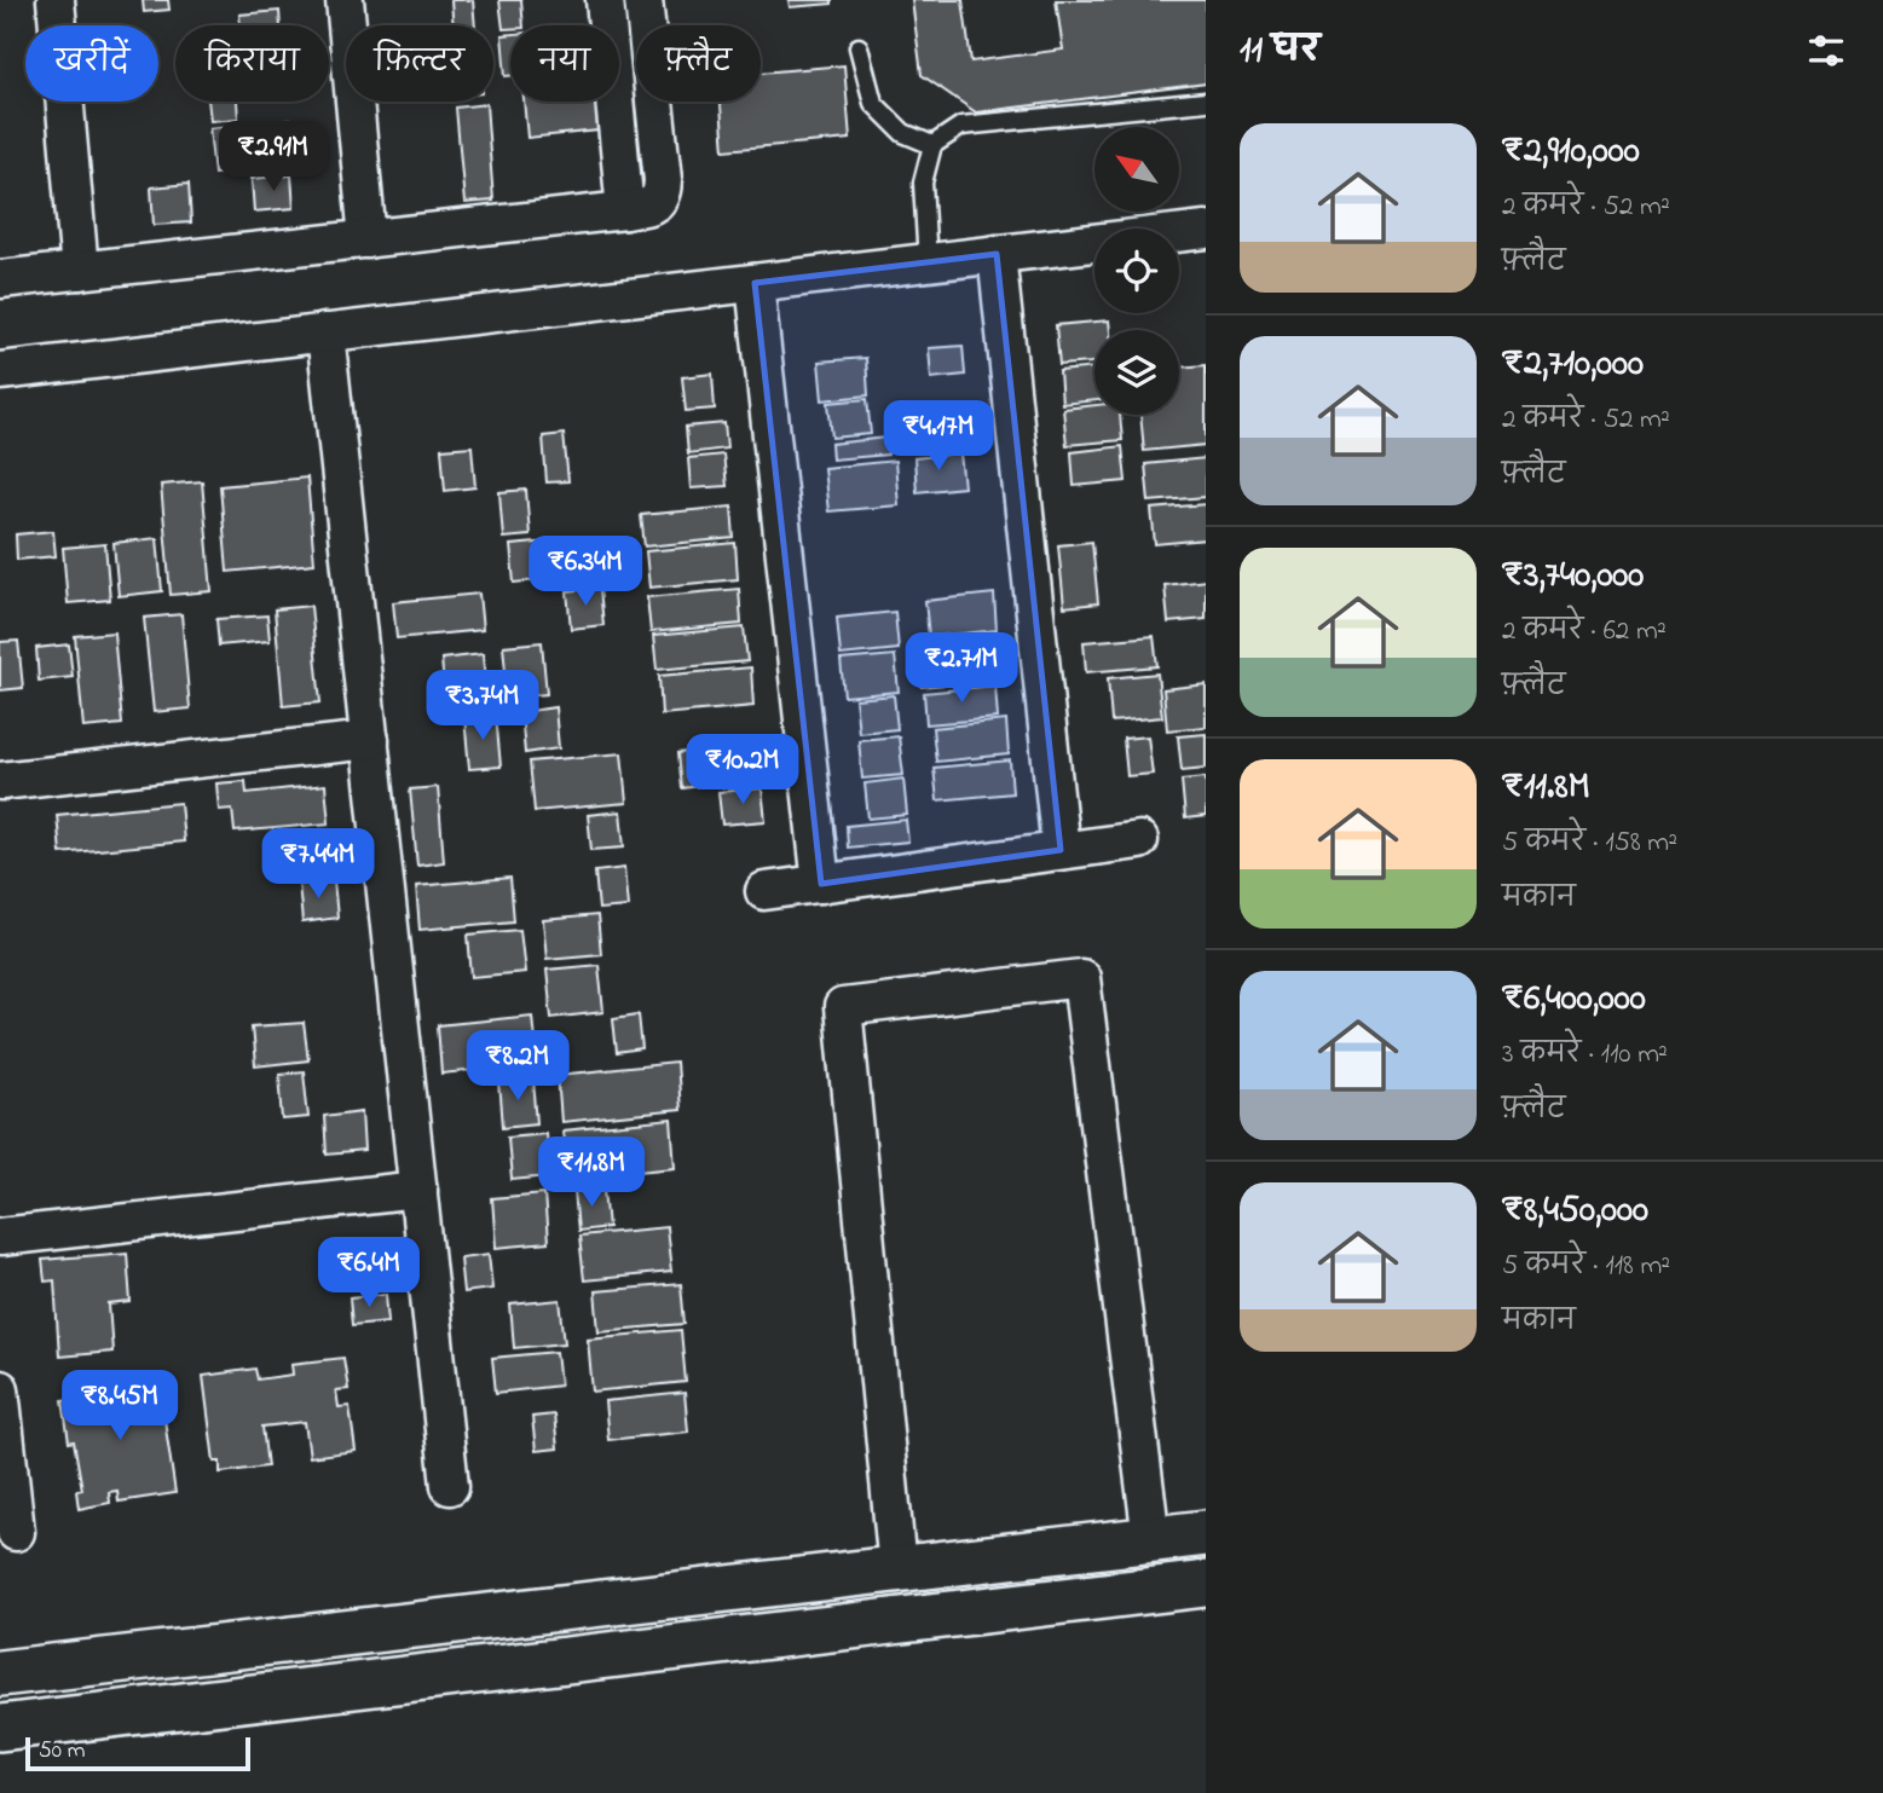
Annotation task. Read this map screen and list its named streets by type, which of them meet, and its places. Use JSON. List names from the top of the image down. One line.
{"scale_bar":"50 m","north":"top left","page":{"heading":"11 घर","chip":["खरीदें","किराया","फ़िल्टर","नया","फ़्लैट"],"list":[{"name":"₹2,910,000","note":"2 कमरे · 52 m² · फ़्लैट"},{"name":"₹2,710,000","note":"2 कमरे · 52 m² · फ़्लैट"},{"name":"₹3,740,000","note":"2 कमरे · 62 m² · फ़्लैट"},{"name":"₹11.8M","note":"5 कमरे · 158 m² · मकान"},{"name":"₹6,400,000","note":"3 कमरे · 110 m² · फ़्लैट"},{"name":"₹8,450,000","note":"5 कमरे · 118 m² · मकान"}],"price":["₹2.91M","₹4.17M","₹6.34M","₹2.71M","₹3.74M","₹10.2M","₹7.44M","₹8.2M","₹11.8M","₹6.4M","₹8.45M"],"scale":"50 m"}}
